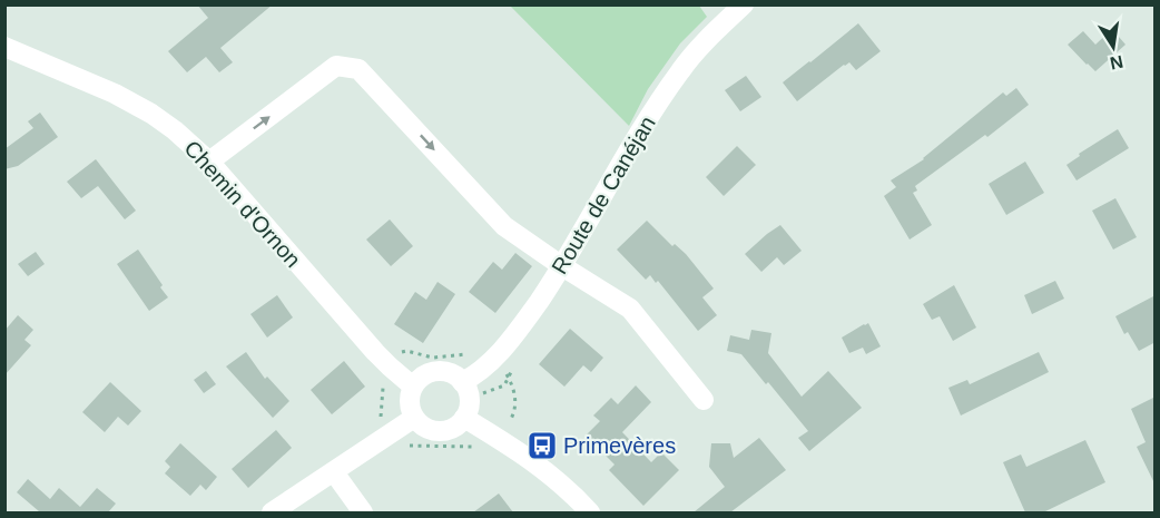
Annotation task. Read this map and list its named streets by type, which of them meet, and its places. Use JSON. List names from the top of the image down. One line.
{"streets":{"street":["Route de Canéjan","Chemin d'Ornon"]},"crossings":[["Route de Canéjan","Chemin d'Ornon"]],"places":{"bus stop":["Primevères"]},"north":"bottom"}
